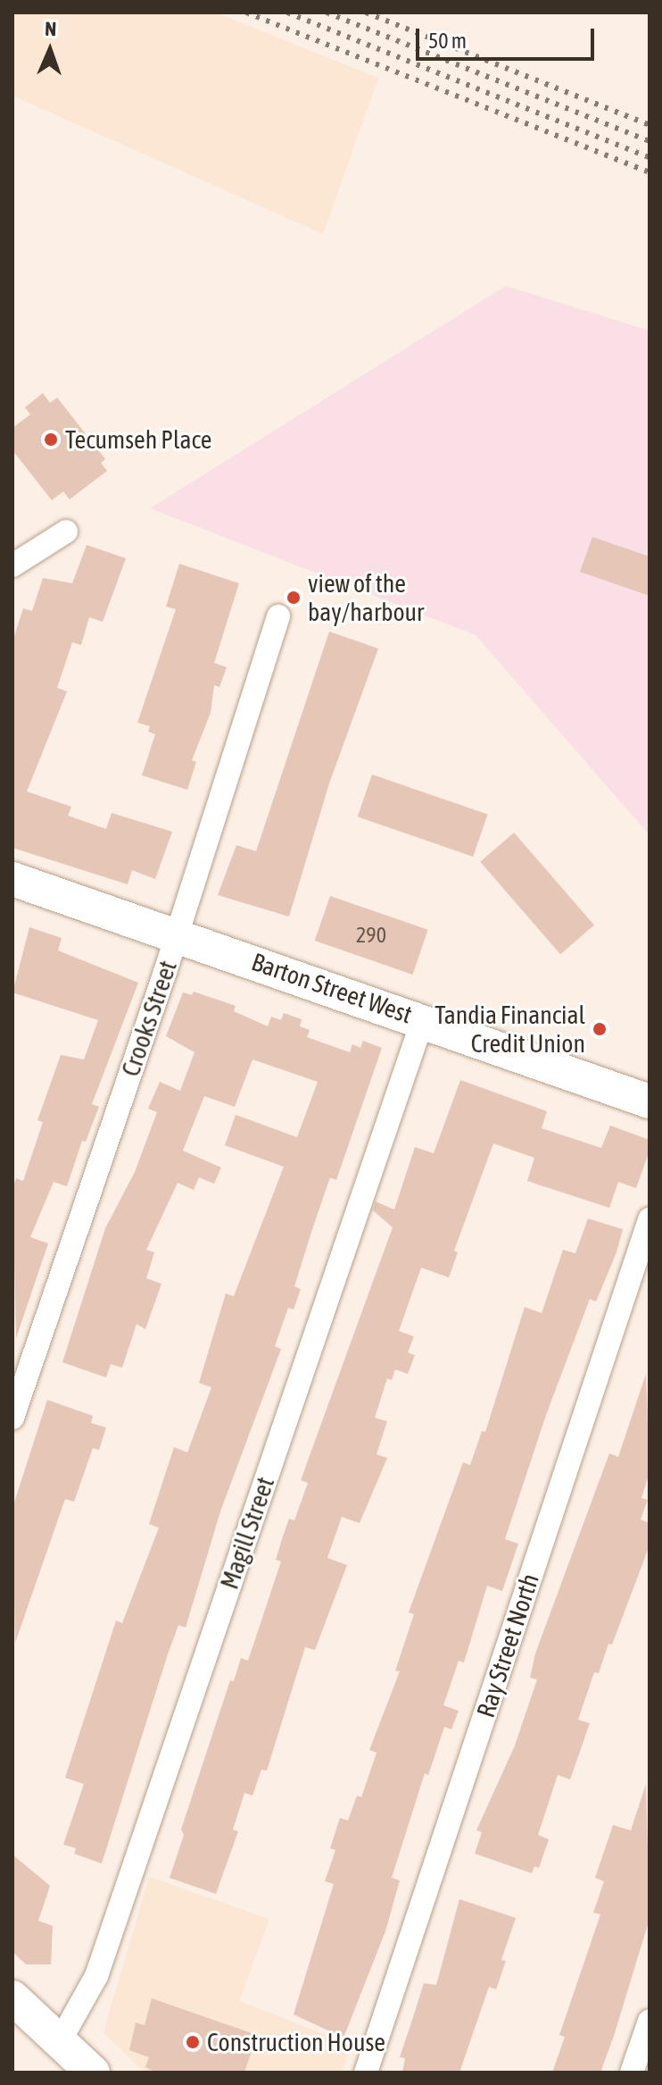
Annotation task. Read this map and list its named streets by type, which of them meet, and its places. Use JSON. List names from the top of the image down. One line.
{"streets":{"street":["Barton Street West","Crooks Street","Magill Street","Ray Street North"]},"crossings":[["Barton Street West","Crooks Street"],["Barton Street West","Magill Street"]],"places":["Tecumseh Place","view of the bay/harbour","Tandia Financial Credit Union","Construction House"],"house_numbers":["290"],"scale_bar":"50 m","north":"top"}
